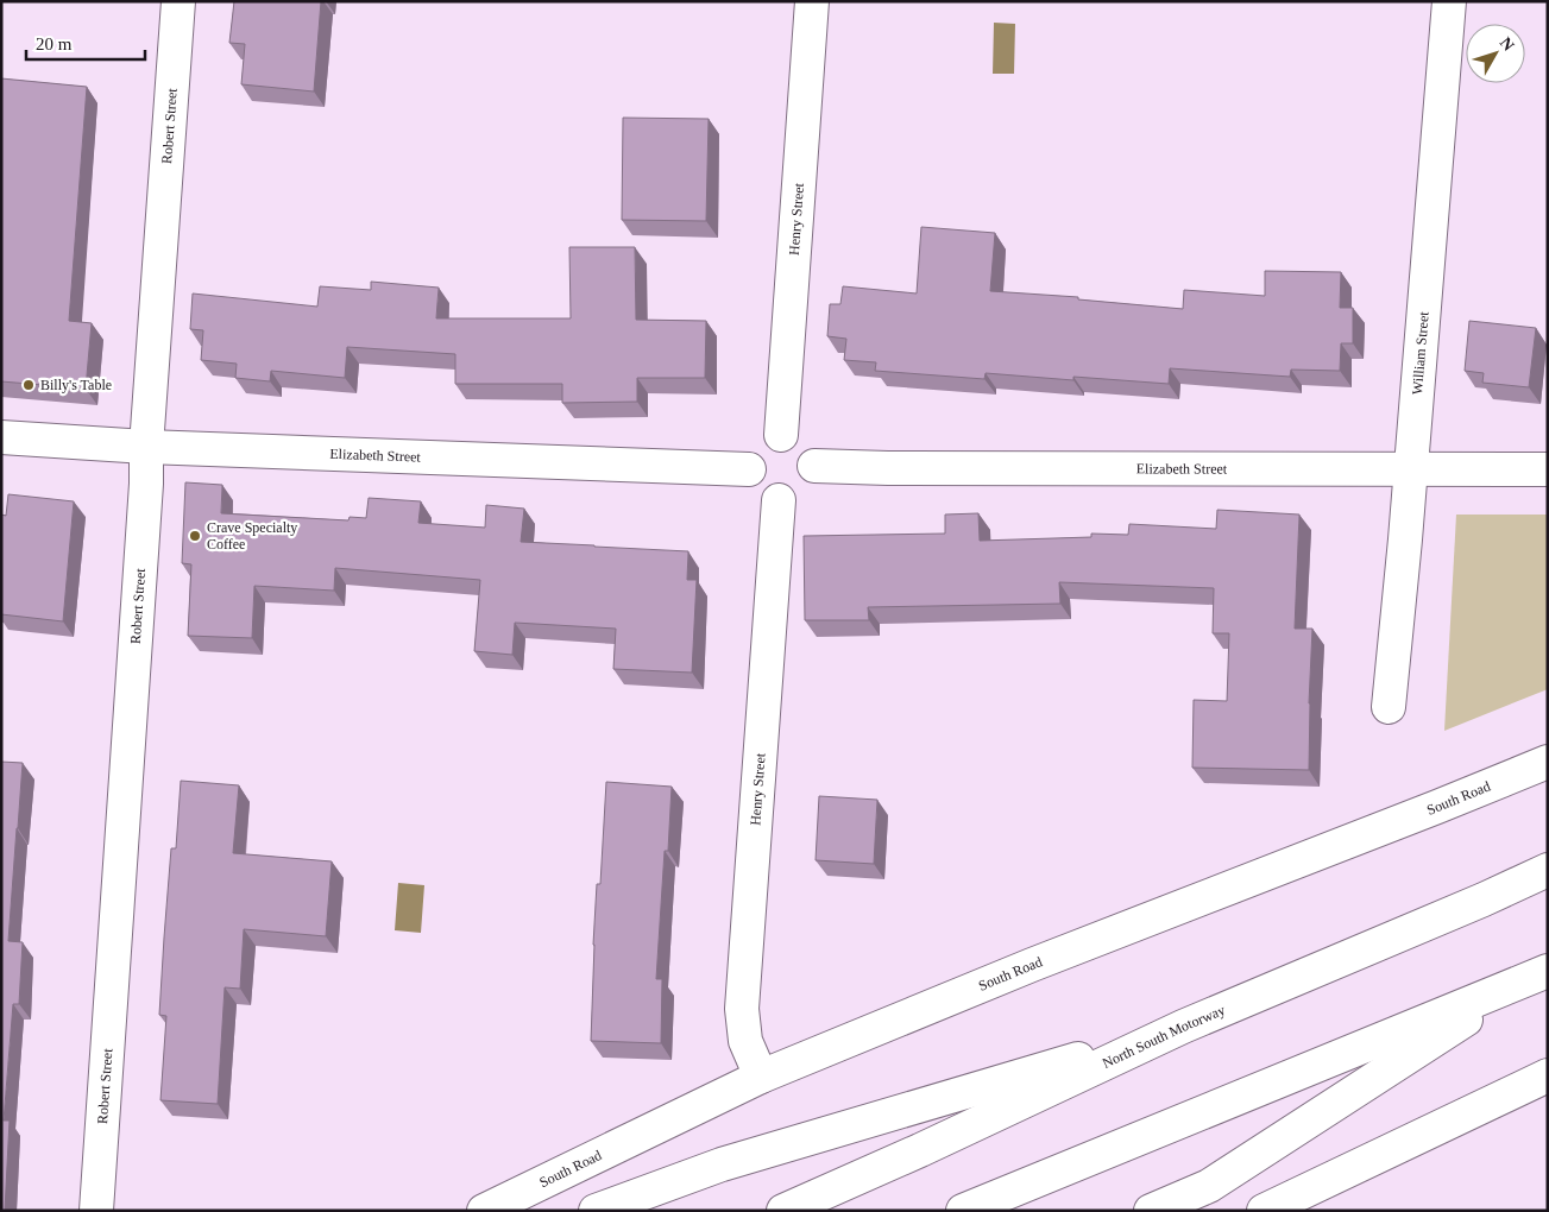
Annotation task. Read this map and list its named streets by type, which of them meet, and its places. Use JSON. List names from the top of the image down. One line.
{"streets":{"main road":["Robert Street","Henry Street","William Street","Elizabeth Street","South Road","North South Motorway"]},"crossings":[["Robert Street","Elizabeth Street"],["Henry Street","Elizabeth Street"],["Henry Street","South Road"],["William Street","Elizabeth Street"]],"places":["Billy's Table","Crave Specialty Coffee"],"scale_bar":"20 m","north":"top right"}
